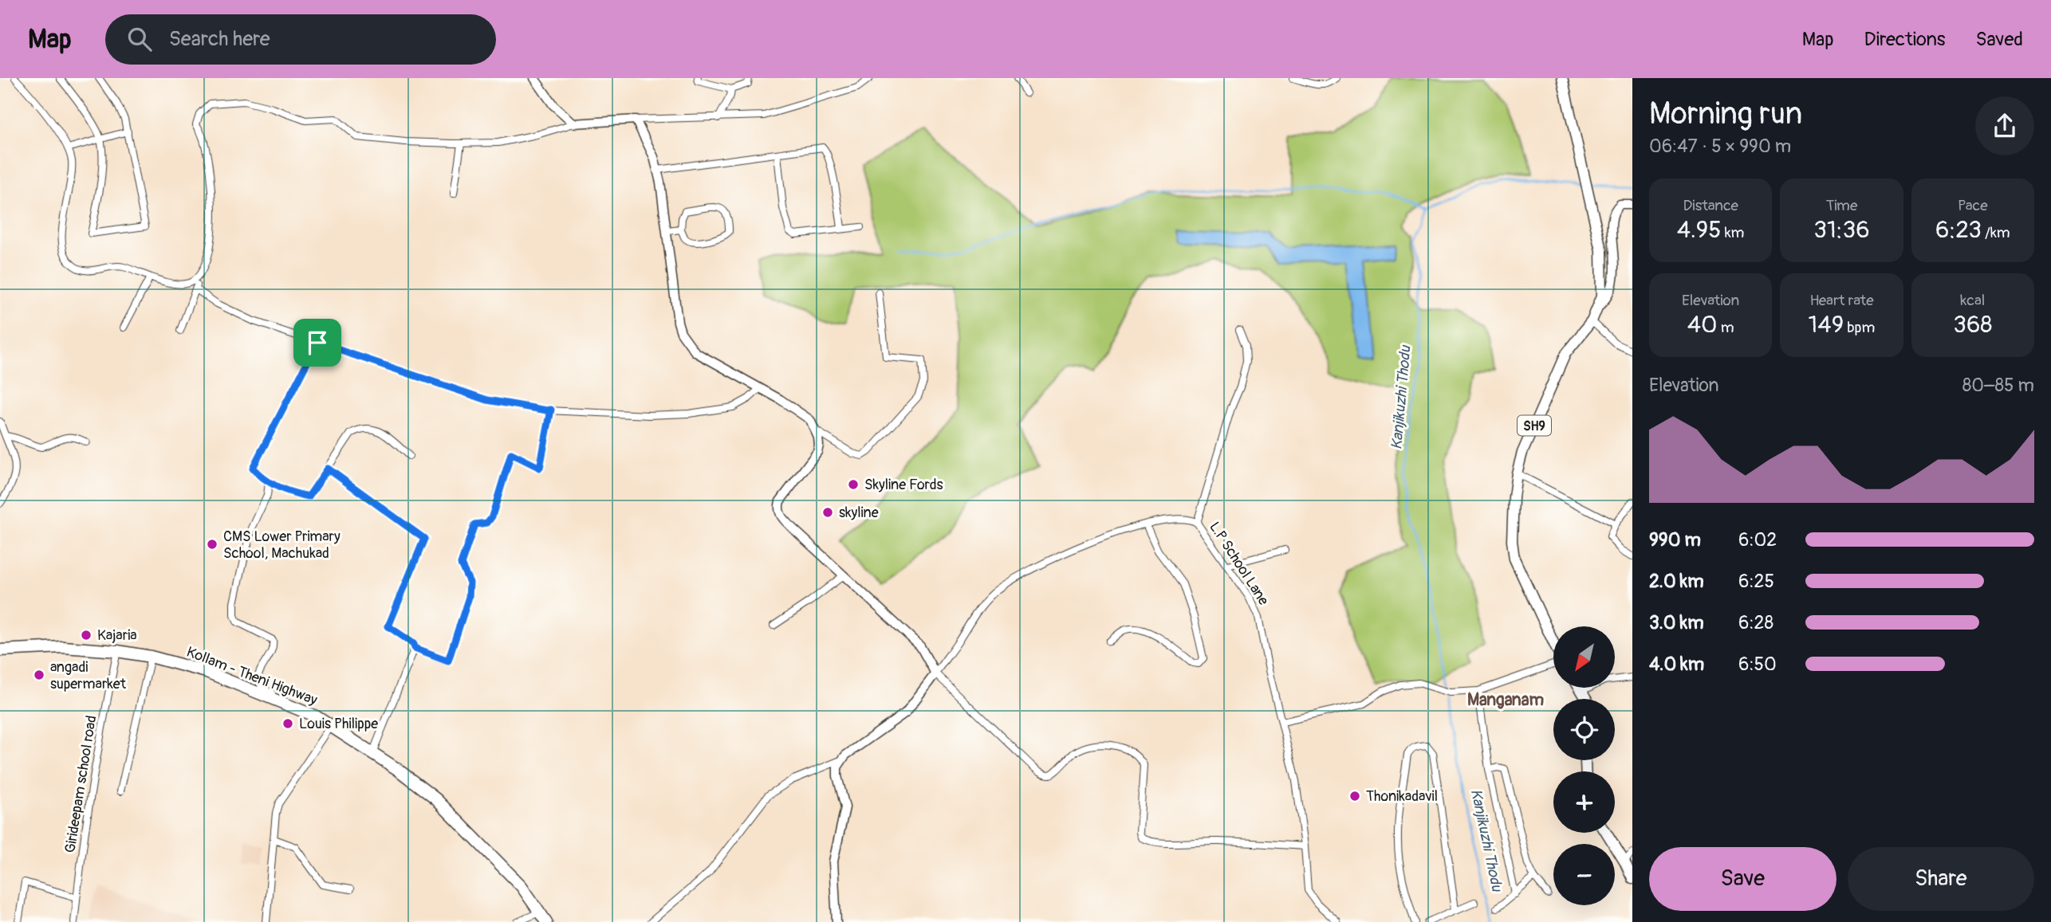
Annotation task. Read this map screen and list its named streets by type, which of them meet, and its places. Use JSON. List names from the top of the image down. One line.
{"streets":{"highway":["Kollam - Theni Highway"],"main road":["SH9"],"street":["L.P School Lane","Girideepam school road"]},"crossings":[["Kollam - Theni Highway","Girideepam school road"]],"districts":["Manganam"],"water":["Kanjikuzhi Thodu"],"places":["Skyline Fords","skyline","CMS Lower Primary School, Machukad","Kajaria","angadi supermarket","Louis Philippe","Thonikadavil"],"north":"bottom left","page":{"header":"Map","search":"Search here","nav":["Map","Directions","Saved"],"heading":["Morning run","06:47 · 5 × 990 m"],"stats":[["Distance","4.95 km"],["Time","31:36"],["Pace","6:23 /km"],["Elevation","40 m"],["Heart rate","149 bpm"],["kcal","368"]],"chart":["Elevation","80–85 m"],"list":[{"name":"990 m","note":"6:02"},{"name":"2.0 km","note":"6:25"},{"name":"3.0 km","note":"6:28"},{"name":"4.0 km","note":"6:50"}],"map_buttons":["+","−"],"buttons":["Save","Share"]}}
